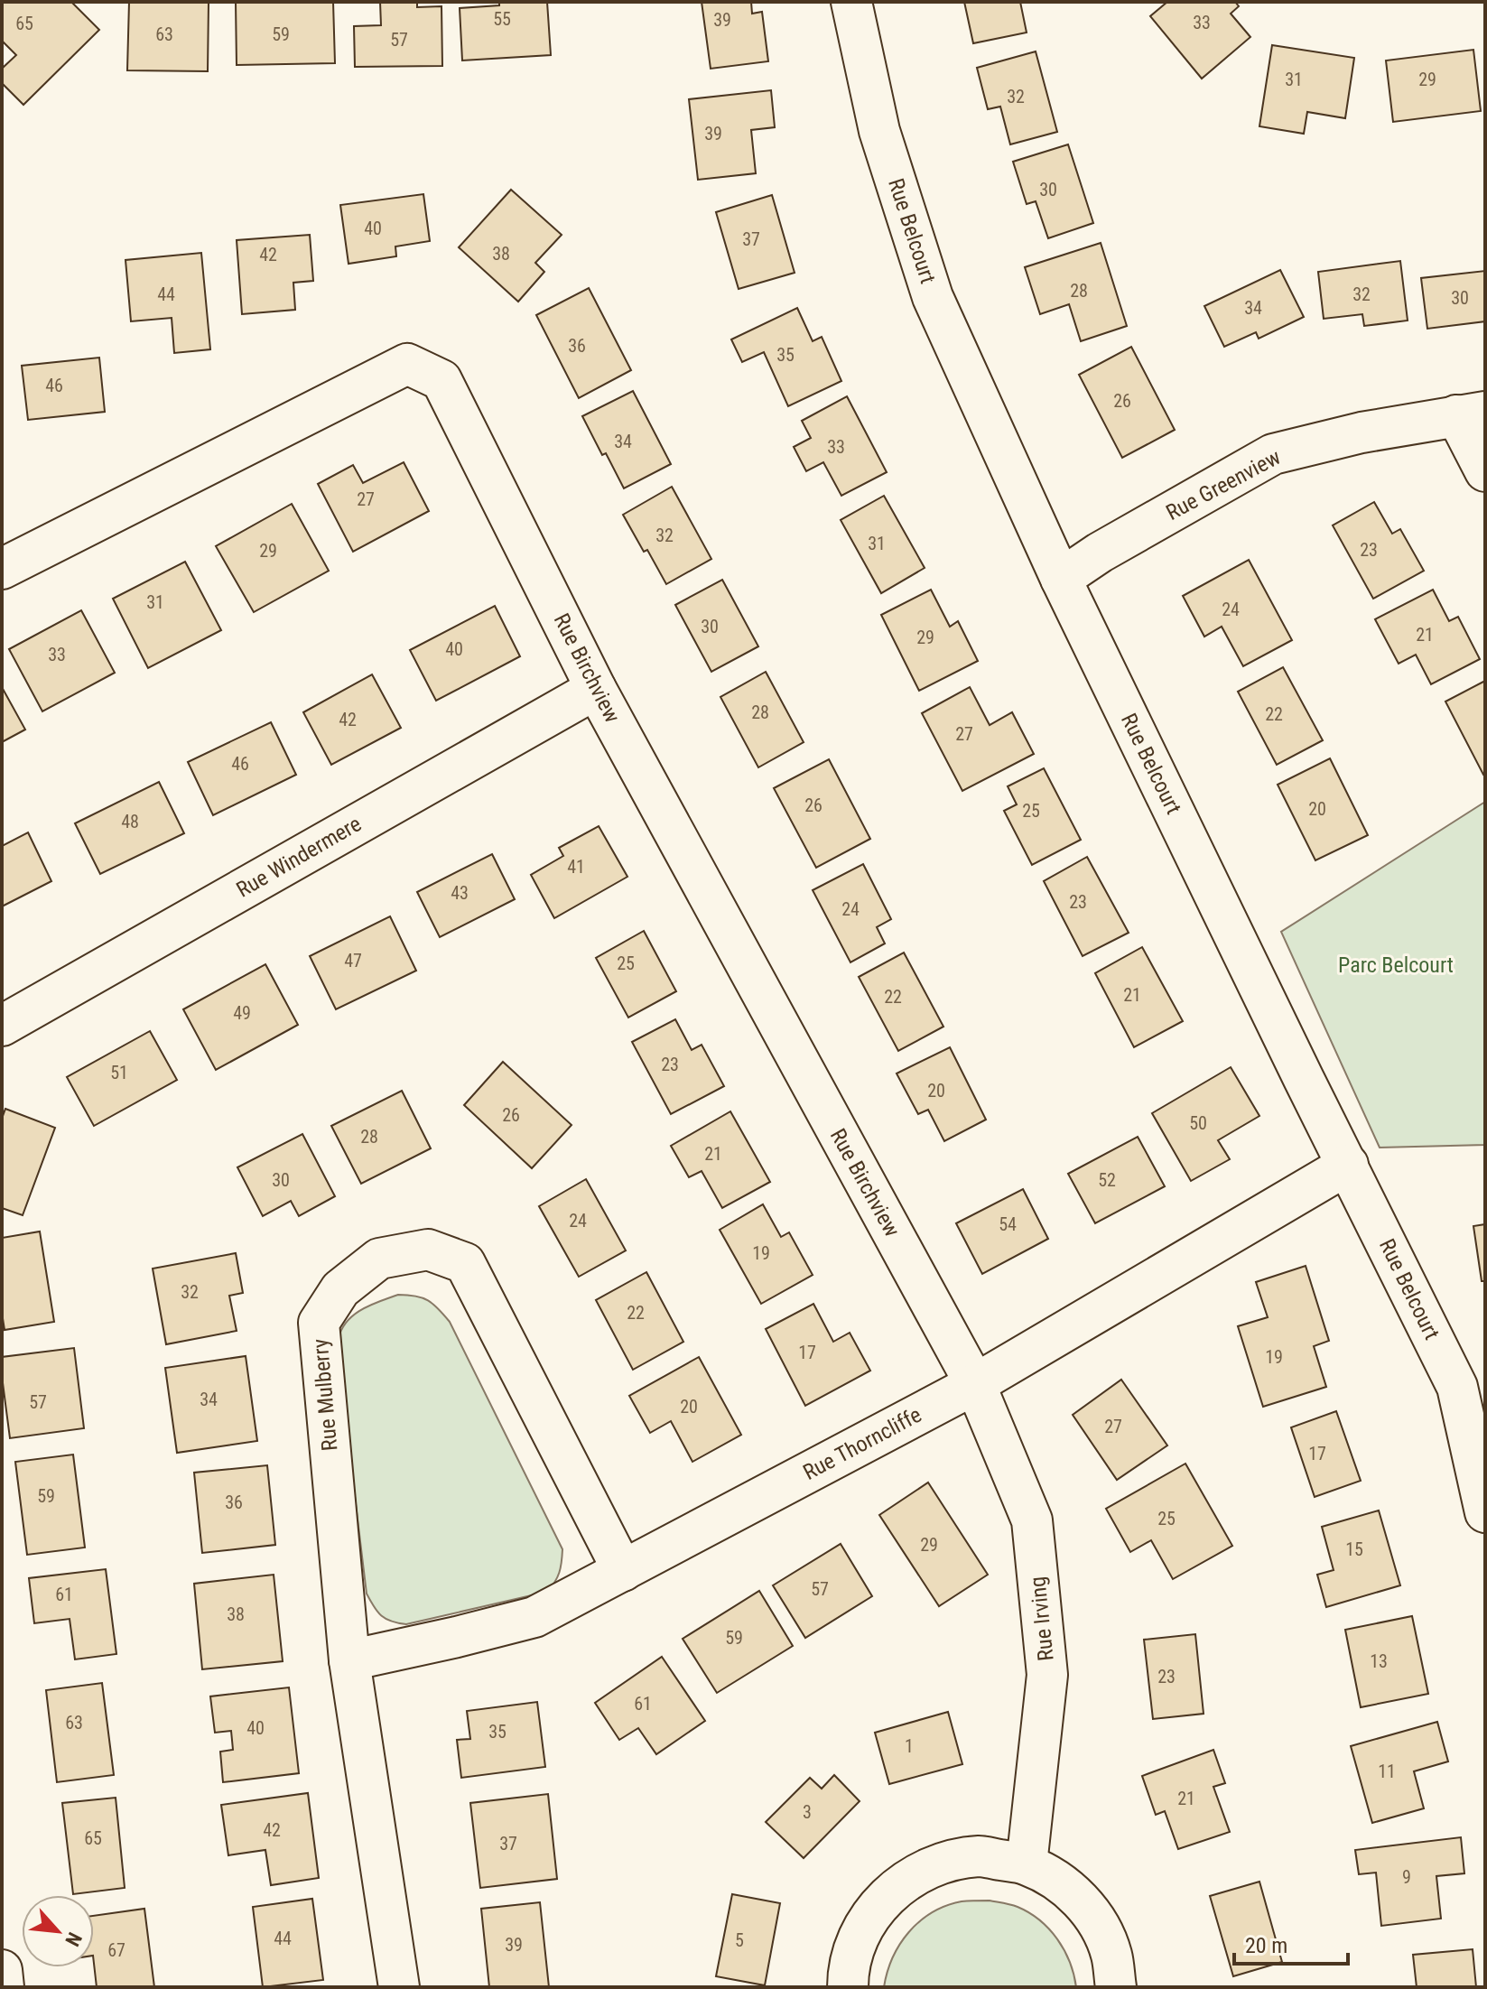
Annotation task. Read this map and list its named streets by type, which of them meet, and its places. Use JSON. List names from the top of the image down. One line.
{"streets":{"street":["Rue Belcourt","Rue Greenview","Rue Birchview","Rue Windermere","Rue Mulberry","Rue Thorncliffe","Rue Irving"]},"crossings":[["Rue Belcourt","Rue Greenview"],["Rue Belcourt","Rue Thorncliffe"],["Rue Birchview","Rue Windermere"],["Rue Birchview","Rue Thorncliffe"],["Rue Birchview","Rue Irving"],["Rue Mulberry","Rue Thorncliffe"],["Rue Thorncliffe","Rue Irving"]],"parks":["Parc Belcourt"],"house_numbers":["55","39","33","65","63","59","57","31","29","32","39","30","40","37","38","42","28","44","32","30","34","36","35","46","26","34","33","27","32","31","23","29","31","24","30","21","29","40","33","28","22","42","27","46","26","20","25","48","41","43","23","24","47","25","21","22","49","23","51","20","26","50","28","21","30","52","24","54","19","32","22","17","19","34","57","20","27","17","59","36","25","29","15","57","61","38","59","13","23","61","63","40","35","1","11","21","3","42","65","37","9","44","5","39","67"],"scale_bar":"20 m","north":"bottom right"}
